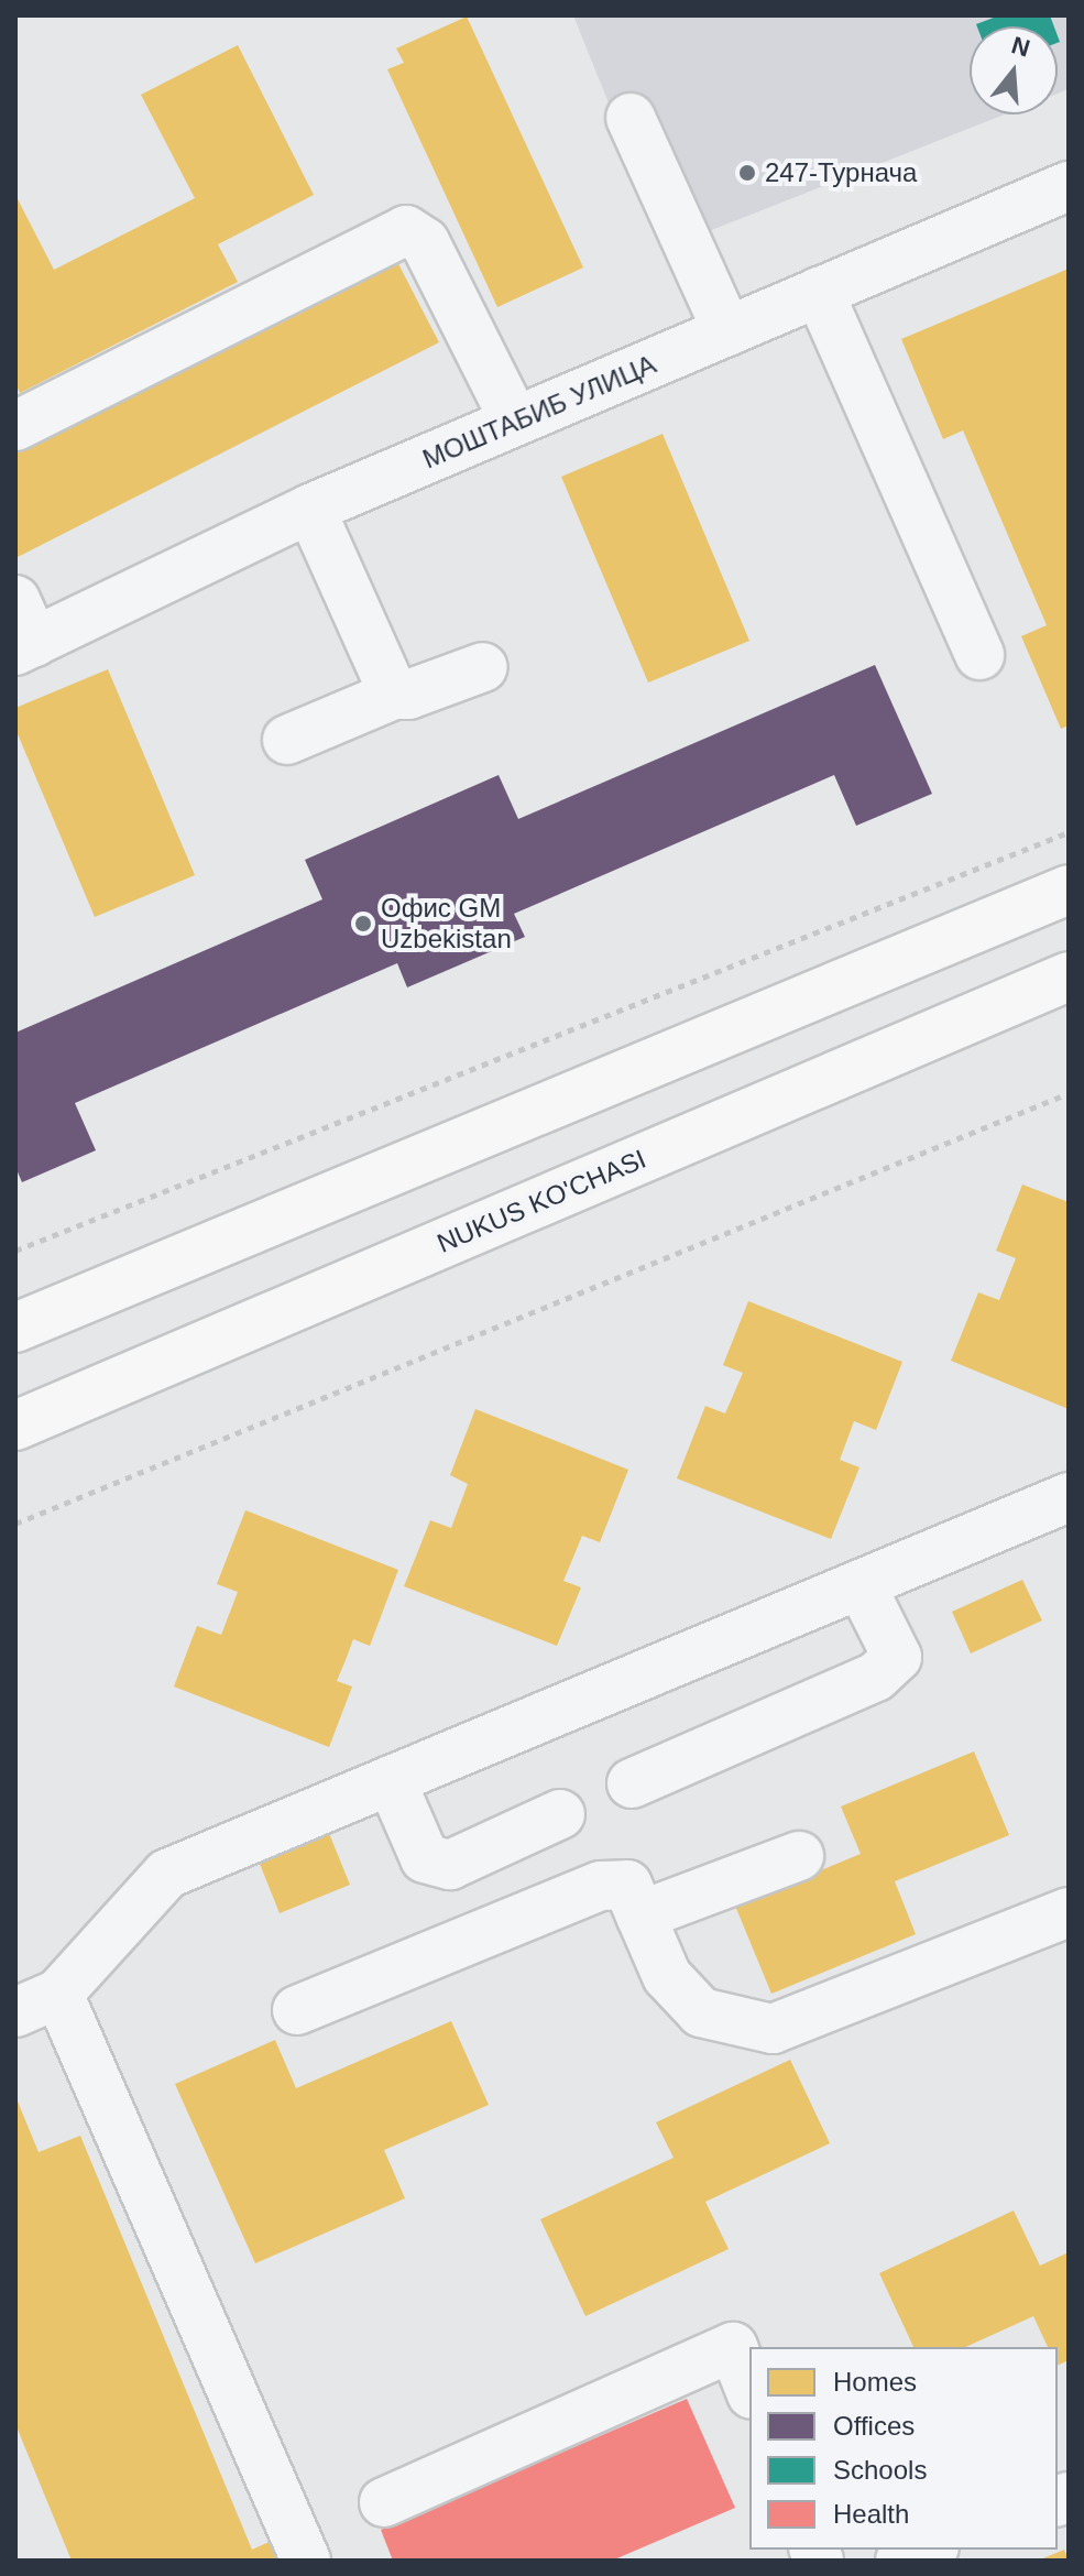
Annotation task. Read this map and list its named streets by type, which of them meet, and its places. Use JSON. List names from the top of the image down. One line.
{"streets":{"main road":["NUKUS KO'CHASI"],"street":["МОШТАБИБ УЛИЦА"]},"places":["247-Турнача","Офис GM Uzbekistan"],"legend":["Homes","Offices","Schools","Health"],"north":"top"}
